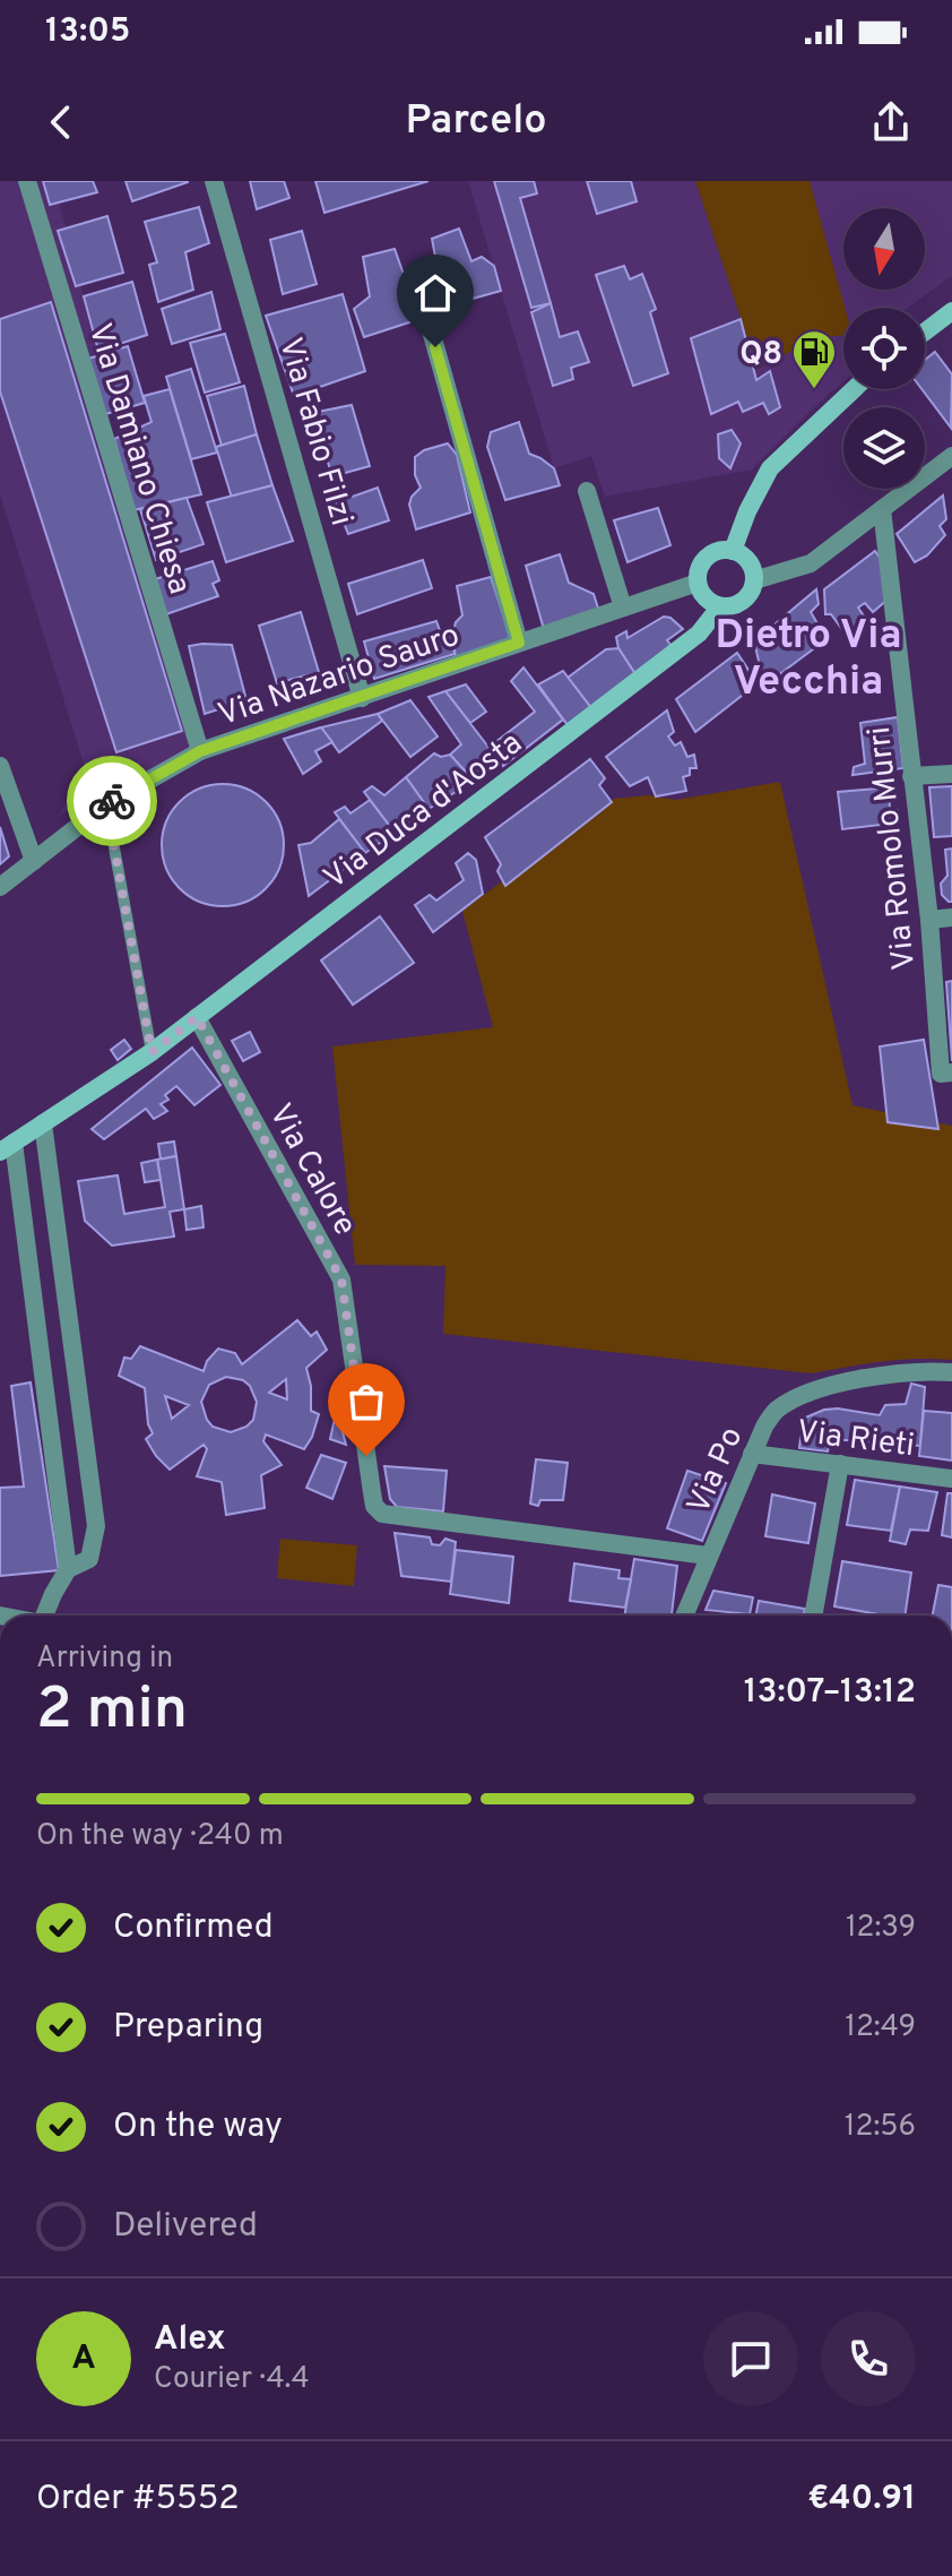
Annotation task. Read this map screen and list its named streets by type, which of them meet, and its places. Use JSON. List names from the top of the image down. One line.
{"streets":{"street":["Via Fabio Filzi","Via Damiano Chiesa","Via Nazario Sauro","Via Duca d'Aosta","Via Romolo Murri","Via Calore","Via Rieti","Via Po"]},"crossings":[["Via Fabio Filzi","Via Nazario Sauro"],["Via Damiano Chiesa","Via Nazario Sauro"],["Via Nazario Sauro","Via Duca d'Aosta"],["Via Duca d'Aosta","Via Romolo Murri"],["Via Duca d'Aosta","Via Calore"],["Via Calore","Via Po"],["Via Rieti","Via Po"]],"districts":["Dietro Via Vecchia"],"places":{"fuel station":["Q8"]},"north":"bottom","page":{"status":"13:05","header":"Parcelo","heading":["2 min","Arriving in","13:07–13:12"],"panel":["Alex","Courier · 4.4","Order #5552","€40.91"],"bar":"On the way · 240 m","list":[["Confirmed","12:39"],["Preparing","12:49"],["On the way","12:56"],"Delivered"],"round":"A"}}
